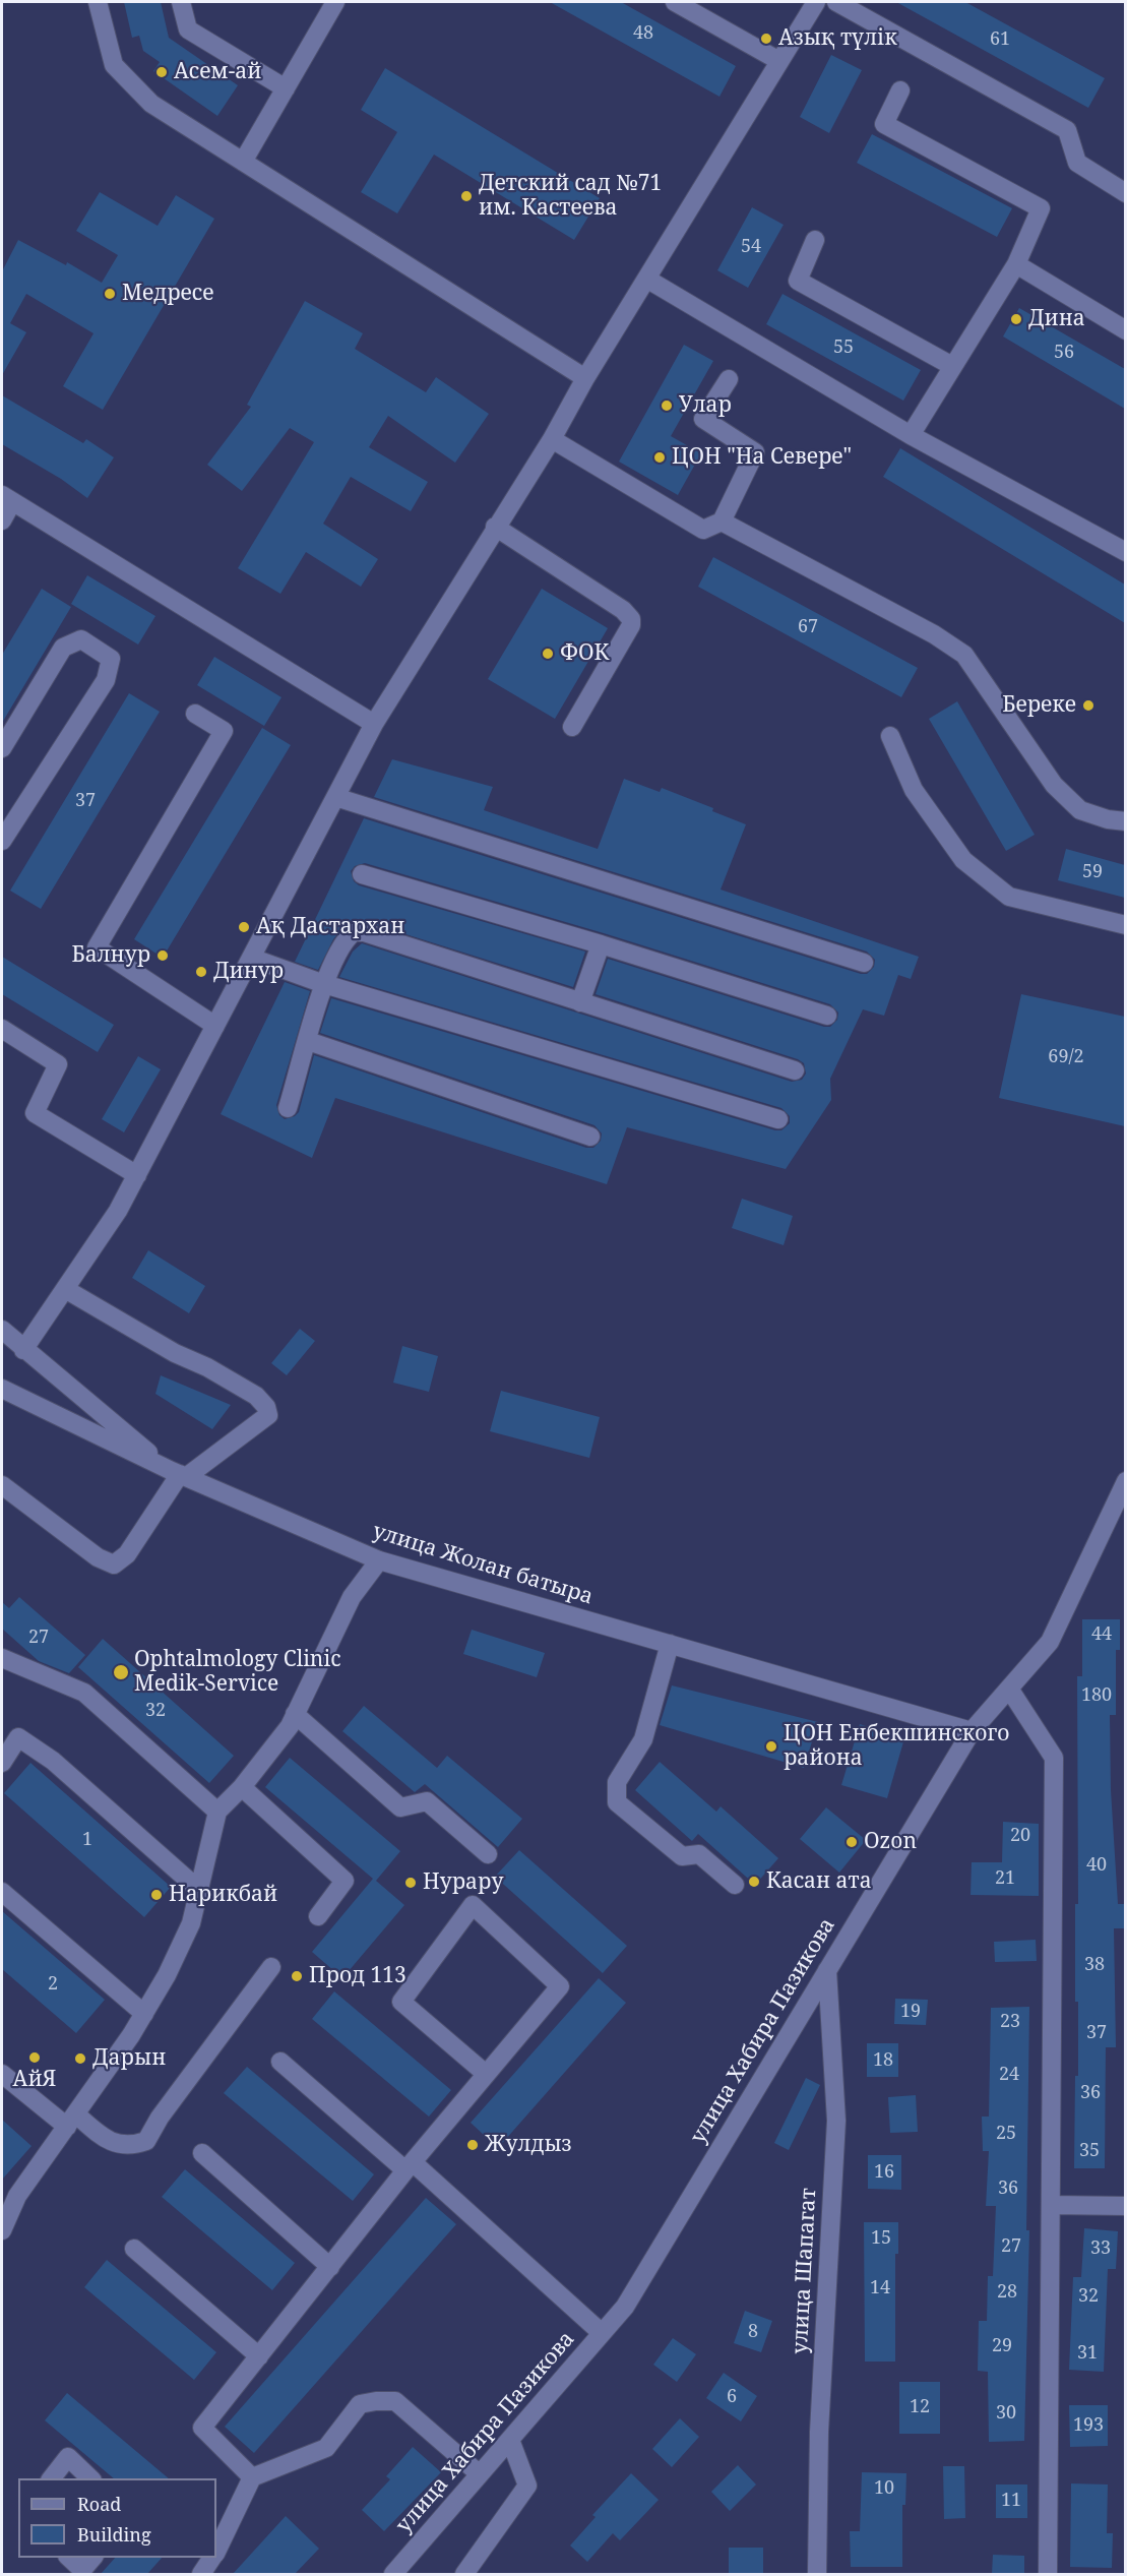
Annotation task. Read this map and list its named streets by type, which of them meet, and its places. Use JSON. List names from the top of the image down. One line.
{"streets":{"street":["улица Жолан батыра","улица Хабира Пазикова","улица Шапагат"]},"crossings":[["улица Жолан батыра","улица Хабира Пазикова"],["улица Хабира Пазикова","улица Шапагат"]],"places":["Азық түлік","Асем-ай","Детский сад №71 им. Кастеева","Медресе","Дина","Улар","ЦОН \"На Севере\"","ФОК","Береке","Ақ Дастархан","Балнур","Динур","Ophtalmology Clinic Medik-Service","ЦОН Енбекшинского района","Ozon","Касан ата","Нурару","Нарикбай","Прод 113","АйЯ","Дарын","Жулдыз"],"house_numbers":["48","61","54","55","56","67","37","59","69/2","44","27","180","32","20","1","40","21","38","2","19","23","37","18","24","36","25","35","16","36","15","27","33","14","28","32","8","29","31","6","12","30","193","10","11"],"legend":["Road","Building"]}
